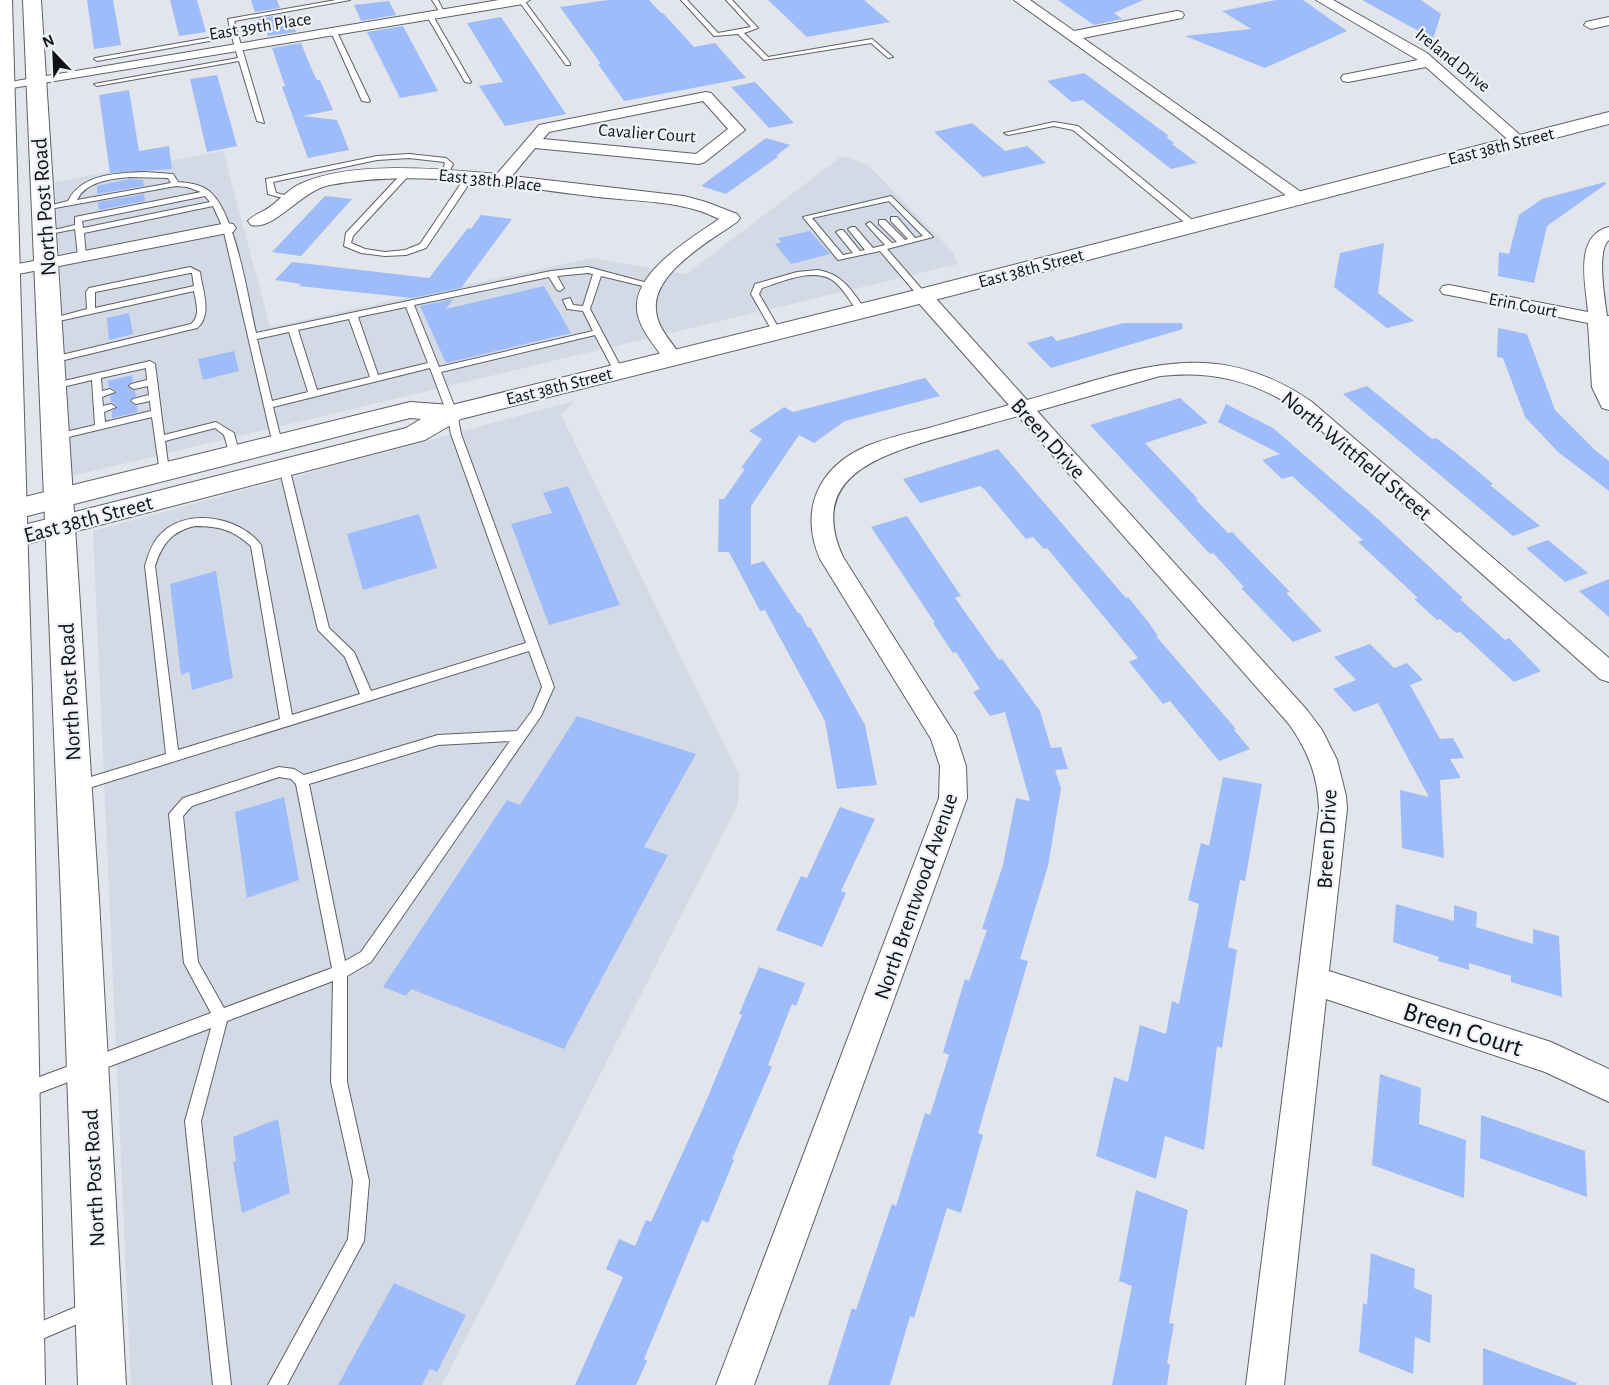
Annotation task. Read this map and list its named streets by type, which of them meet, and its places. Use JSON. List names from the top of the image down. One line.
{"streets":{"main road":["East 38th Street","North Post Road"],"street":["East 39th Place","Ireland Drive","Cavalier Court","East 38th Place","Erin Court","Breen Drive","North Wittfield Street","North Brentwood Avenue","Breen Court"]},"crossings":[["East 39th Place","North Post Road"],["Ireland Drive","East 38th Street"],["Cavalier Court","East 38th Place"],["East 38th Street","North Post Road"],["East 38th Street","Breen Drive"],["Breen Drive","North Wittfield Street"],["Breen Drive","North Brentwood Avenue"],["Breen Drive","Breen Court"],["North Wittfield Street","North Brentwood Avenue"]],"north":"top left"}
